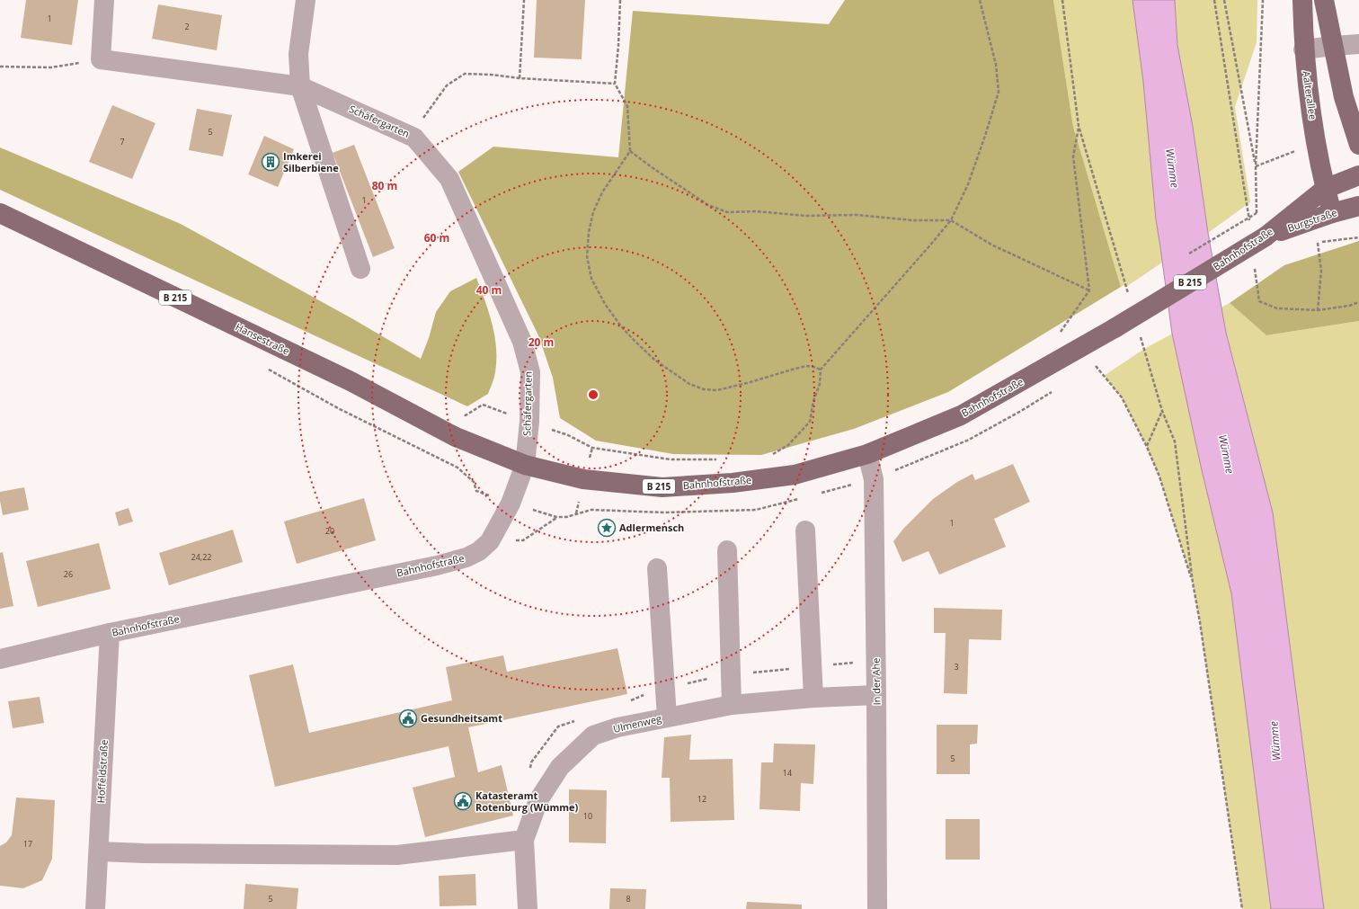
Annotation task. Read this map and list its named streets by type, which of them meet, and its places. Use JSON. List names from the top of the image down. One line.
{"streets":{"main road":["Aalterallee","Burgstraße","Bahnhofstraße","B 215","Hansestraße"],"street":["Schäfergarten","In der Ahe","Ulmenweg","Hoffeldstraße"]},"crossings":[["Aalterallee","Burgstraße"],["Aalterallee","Bahnhofstraße"],["Schäfergarten","Bahnhofstraße"],["Schäfergarten","Hansestraße"],["Burgstraße","Bahnhofstraße"],["Bahnhofstraße","Hansestraße"],["Bahnhofstraße","In der Ahe"],["Bahnhofstraße","Hoffeldstraße"],["In der Ahe","Ulmenweg"]],"water":["Wümme"],"places":{"building":["Imkerei Silberbiene"],"place":["Adlermensch"],"public building":["Gesundheitsamt","Katasteramt Rotenburg (Wümme)"]},"house_numbers":["1","2","5","7","1","1","20","24,22","26","3","5","14","12","10","17","5","8"],"rings":["80 m","60 m","40 m","20 m"]}
